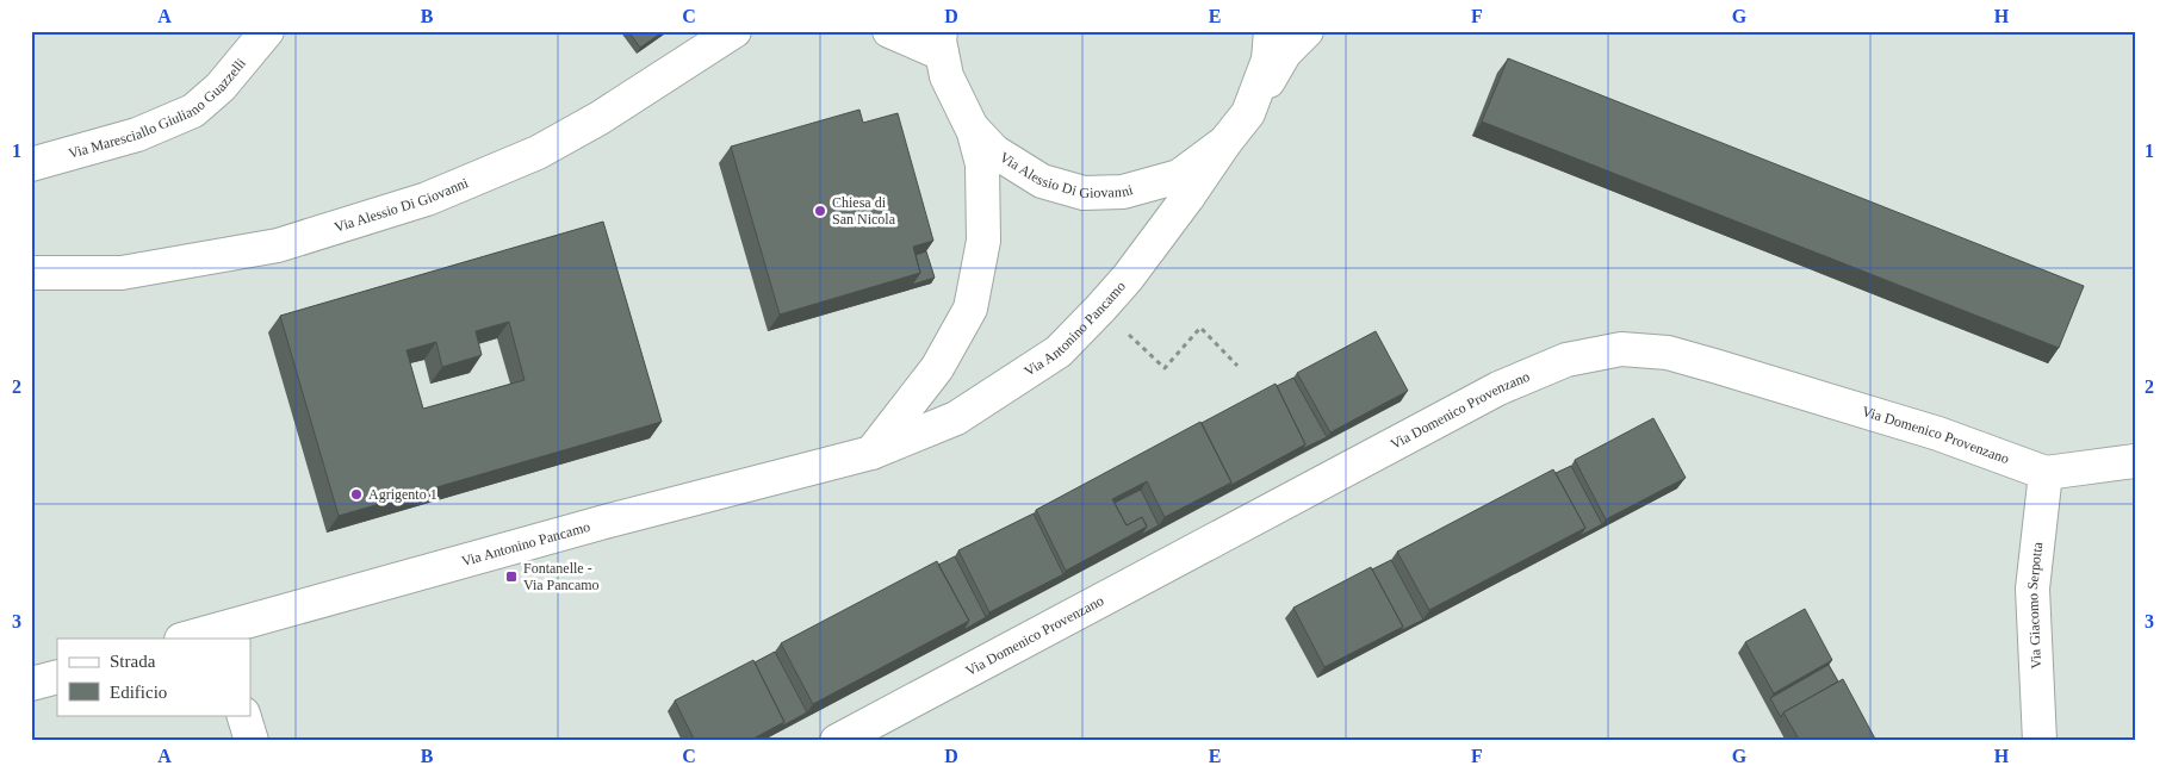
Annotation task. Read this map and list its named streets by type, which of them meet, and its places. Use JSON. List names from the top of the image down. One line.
{"streets":{"street":["Via Maresciallo Giuliano Guazzelli","Via Alessio Di Giovanni","Via Antonino Pancamo","Via Domenico Provenzano","Via Giacomo Serpotta"]},"crossings":[["Via Alessio Di Giovanni","Via Antonino Pancamo"],["Via Domenico Provenzano","Via Giacomo Serpotta"]],"places":{"other":["Chiesa di San Nicola","Agrigento 1"],"transit":["Fontanelle - Via Pancamo"]},"legend":["Strada","Edificio"],"grid":{"columns":["A","B","C","D","E","F","G","H"],"rows":["1","2","3"]}}
